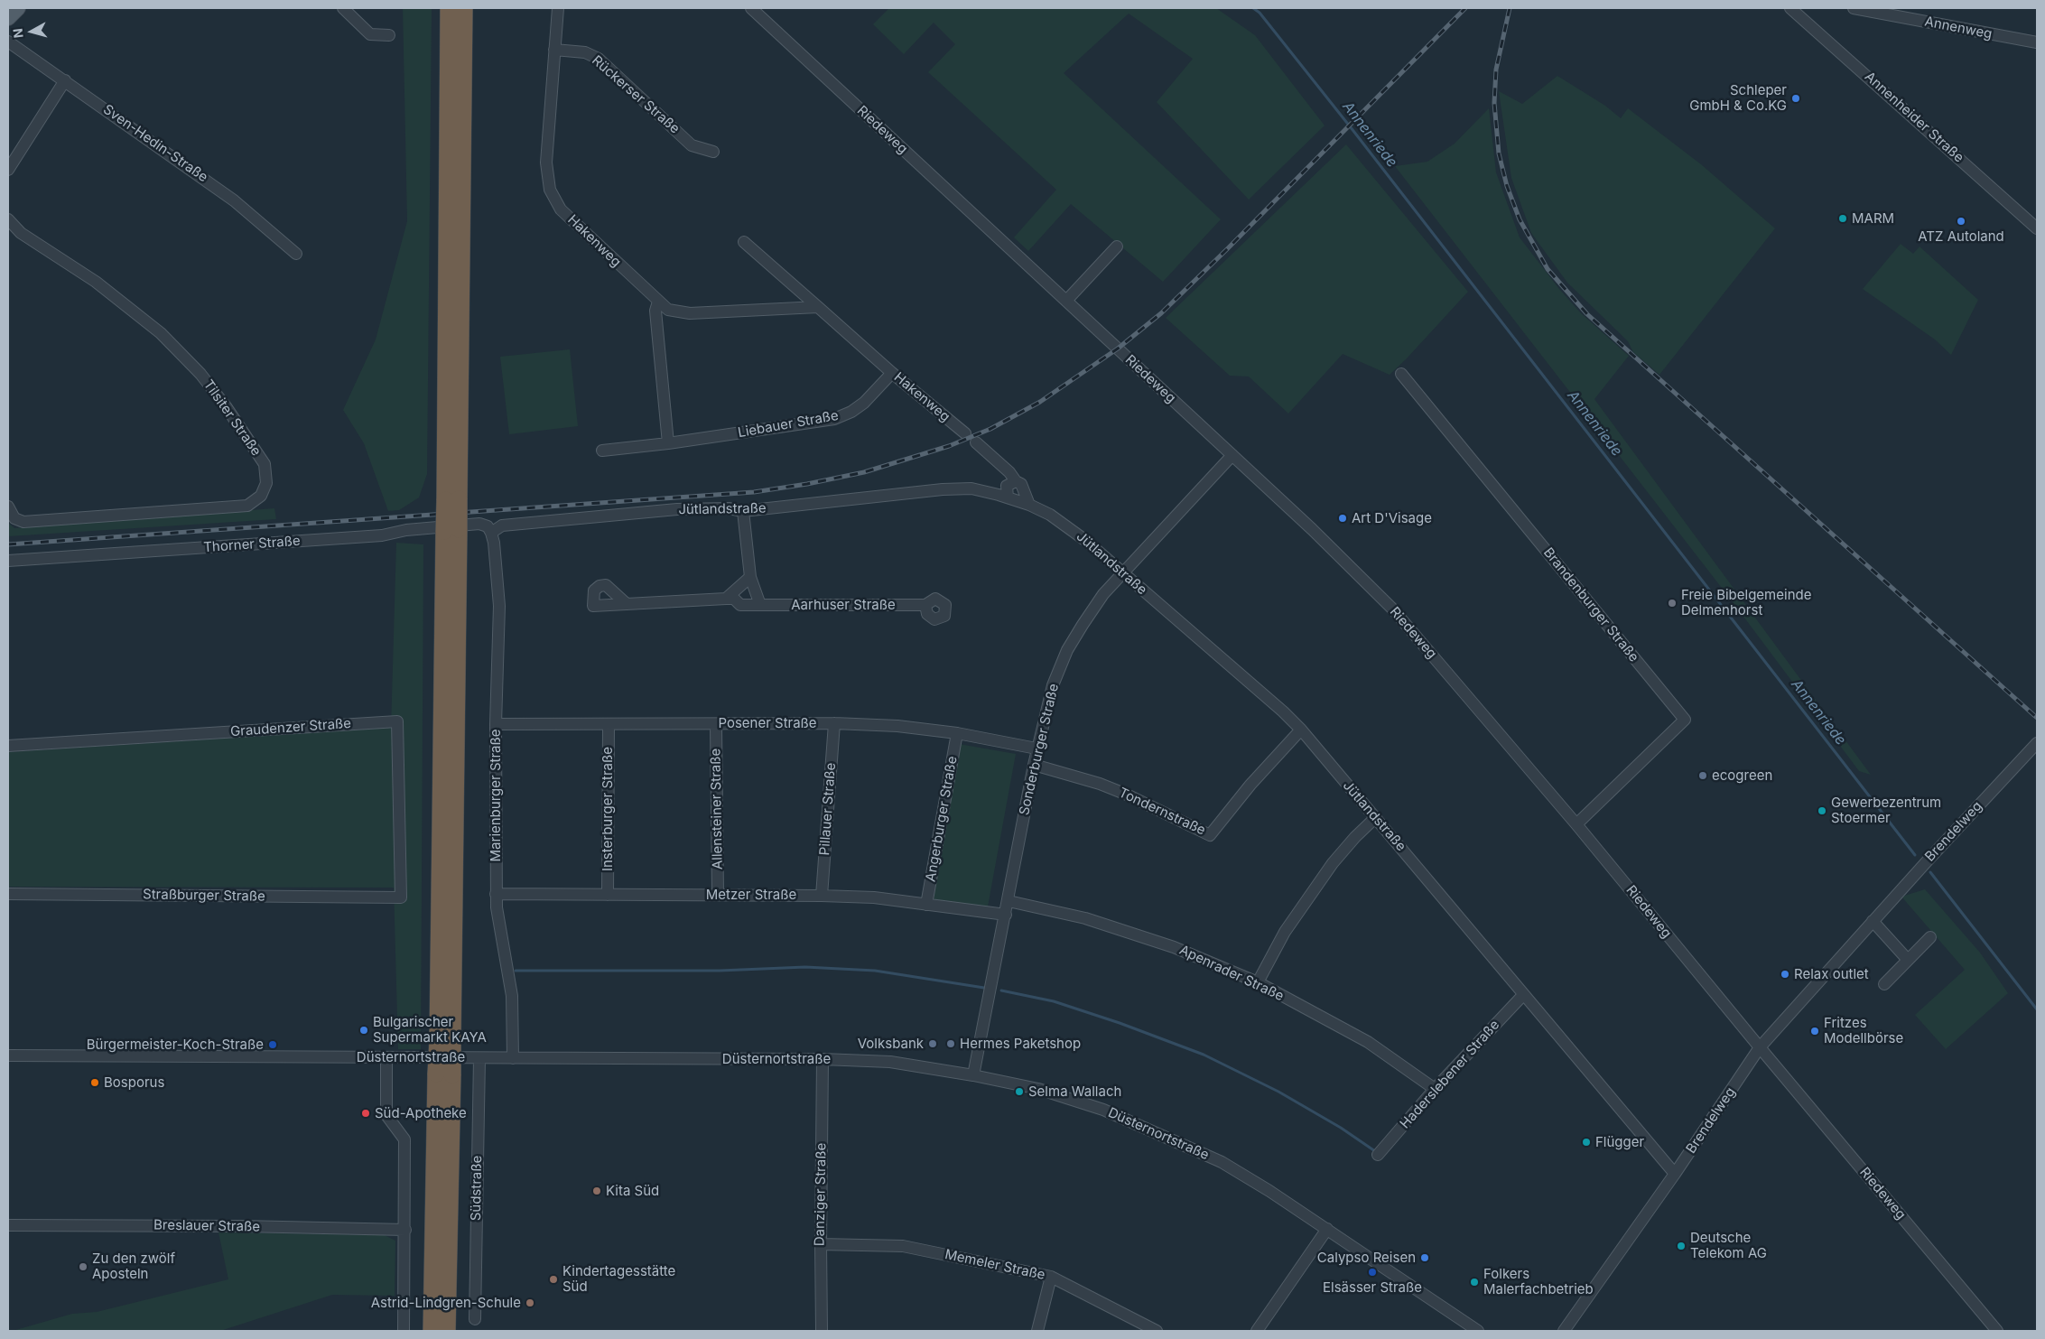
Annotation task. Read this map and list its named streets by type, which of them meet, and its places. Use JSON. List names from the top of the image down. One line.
{"streets":{"street":["Annenweg","Rückerser Straße","Annenheider Straße","Riedeweg","Sven-Hedin-Straße","Hakenweg","Tilsiter Straße","Liebauer Straße","Jütlandstraße","Thorner Straße","Aarhuser Straße","Brandenburger Straße","Posener Straße","Graudenzer Straße","Sonderburger Straße","Marienburger Straße","Insterburger Straße","Allensteiner Straße","Pillauer Straße","Tondernstraße","Angerburger Straße","Brendelweg","Metzer Straße","Straßburger Straße","Apenrader Straße","Düsternortstraße","Haderslebener Straße","Südstraße","Danziger Straße","Breslauer Straße","Memeler Straße"]},"crossings":[["Rückerser Straße","Hakenweg"],["Riedeweg","Brandenburger Straße"],["Riedeweg","Sonderburger Straße"],["Riedeweg","Brendelweg"],["Hakenweg","Liebauer Straße"],["Jütlandstraße","Thorner Straße"],["Jütlandstraße","Sonderburger Straße"],["Jütlandstraße","Marienburger Straße"],["Jütlandstraße","Tondernstraße"],["Jütlandstraße","Brendelweg"],["Jütlandstraße","Haderslebener Straße"],["Thorner Straße","Marienburger Straße"],["Posener Straße","Sonderburger Straße"],["Posener Straße","Marienburger Straße"],["Posener Straße","Insterburger Straße"],["Posener Straße","Allensteiner Straße"],["Posener Straße","Pillauer Straße"],["Posener Straße","Angerburger Straße"],["Graudenzer Straße","Straßburger Straße"],["Sonderburger Straße","Tondernstraße"],["Sonderburger Straße","Metzer Straße"],["Sonderburger Straße","Apenrader Straße"],["Sonderburger Straße","Düsternortstraße"],["Marienburger Straße","Metzer Straße"],["Marienburger Straße","Düsternortstraße"],["Insterburger Straße","Metzer Straße"],["Allensteiner Straße","Metzer Straße"],["Pillauer Straße","Metzer Straße"],["Angerburger Straße","Metzer Straße"],["Apenrader Straße","Haderslebener Straße"],["Düsternortstraße","Südstraße"],["Düsternortstraße","Danziger Straße"],["Danziger Straße","Memeler Straße"]],"water":["Annenriede"],"places":["Schleper GmbH & Co.KG","MARM","ATZ Autoland","Art D'Visage","Freie Bibelgemeinde Delmenhorst","ecogreen","Gewerbezentrum Stoermer","Relax outlet","Bulgarischer Supermarkt KAYA","Fritzes Modellbörse","Volksbank","Hermes Paketshop","Bürgermeister-Koch-Straße","Bosporus","Selma Wallach","Süd-Apotheke","Flügger","Kita Süd","Deutsche Telekom AG","Calypso Reisen","Zu den zwölf Aposteln","Elsässer Straße","Kindertagesstätte Süd","Folkers Malerfachbetrieb","Astrid-Lindgren-Schule"],"north":"left"}
